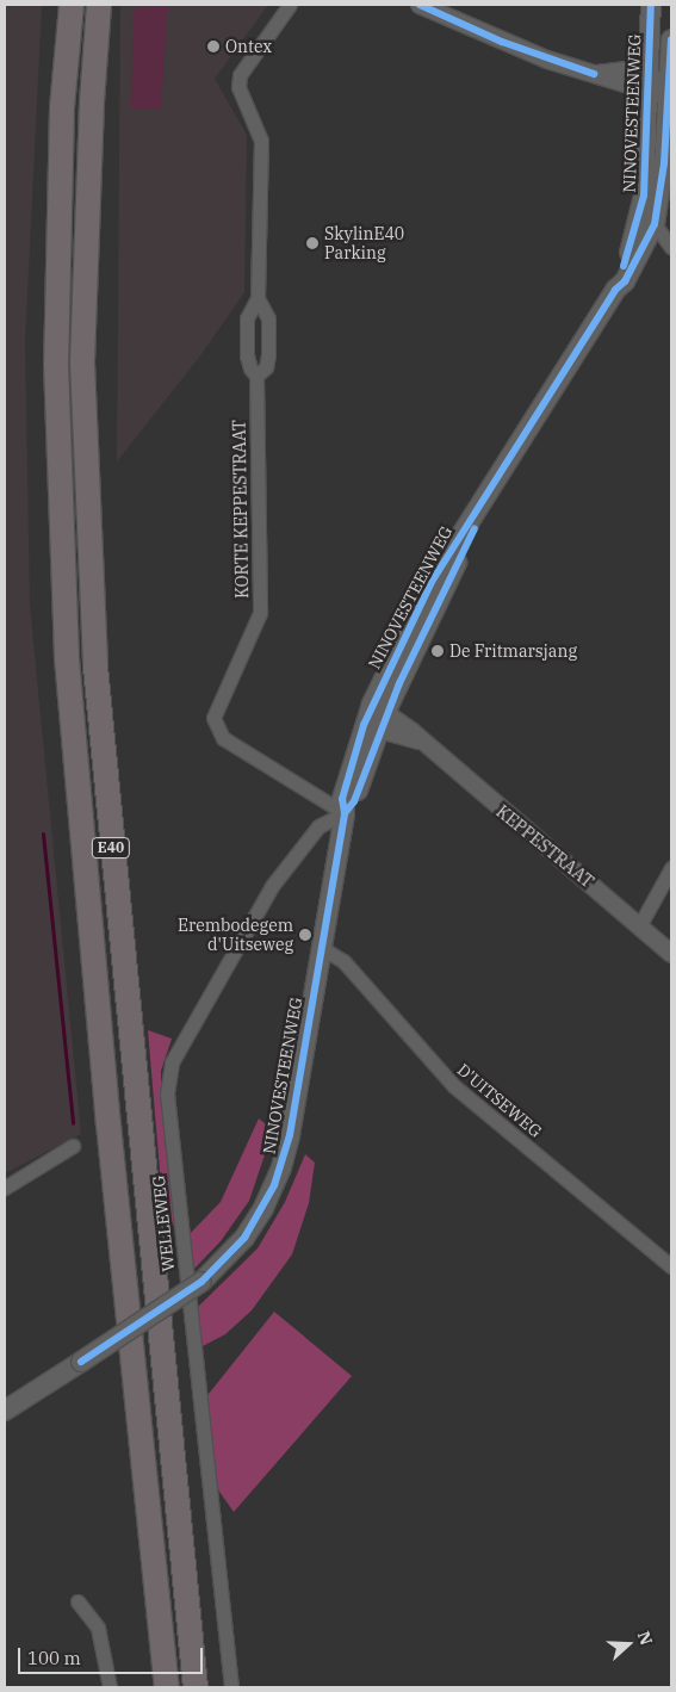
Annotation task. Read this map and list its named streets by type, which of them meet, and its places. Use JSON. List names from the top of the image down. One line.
{"streets":{"highway":["E40"],"main road":["NINOVESTEENWEG"],"street":["KORTE KEPPESTRAAT","KEPPESTRAAT","D'UITSEWEG","WELLEWEG"]},"crossings":[["NINOVESTEENWEG","KORTE KEPPESTRAAT"],["NINOVESTEENWEG","KEPPESTRAAT"],["NINOVESTEENWEG","D'UITSEWEG"],["NINOVESTEENWEG","WELLEWEG"],["KORTE KEPPESTRAAT","WELLEWEG"]],"places":["Ontex","SkylinE40 Parking","De Fritmarsjang","Erembodegem d'Uitseweg"],"scale_bar":"100 m","north":"right"}
